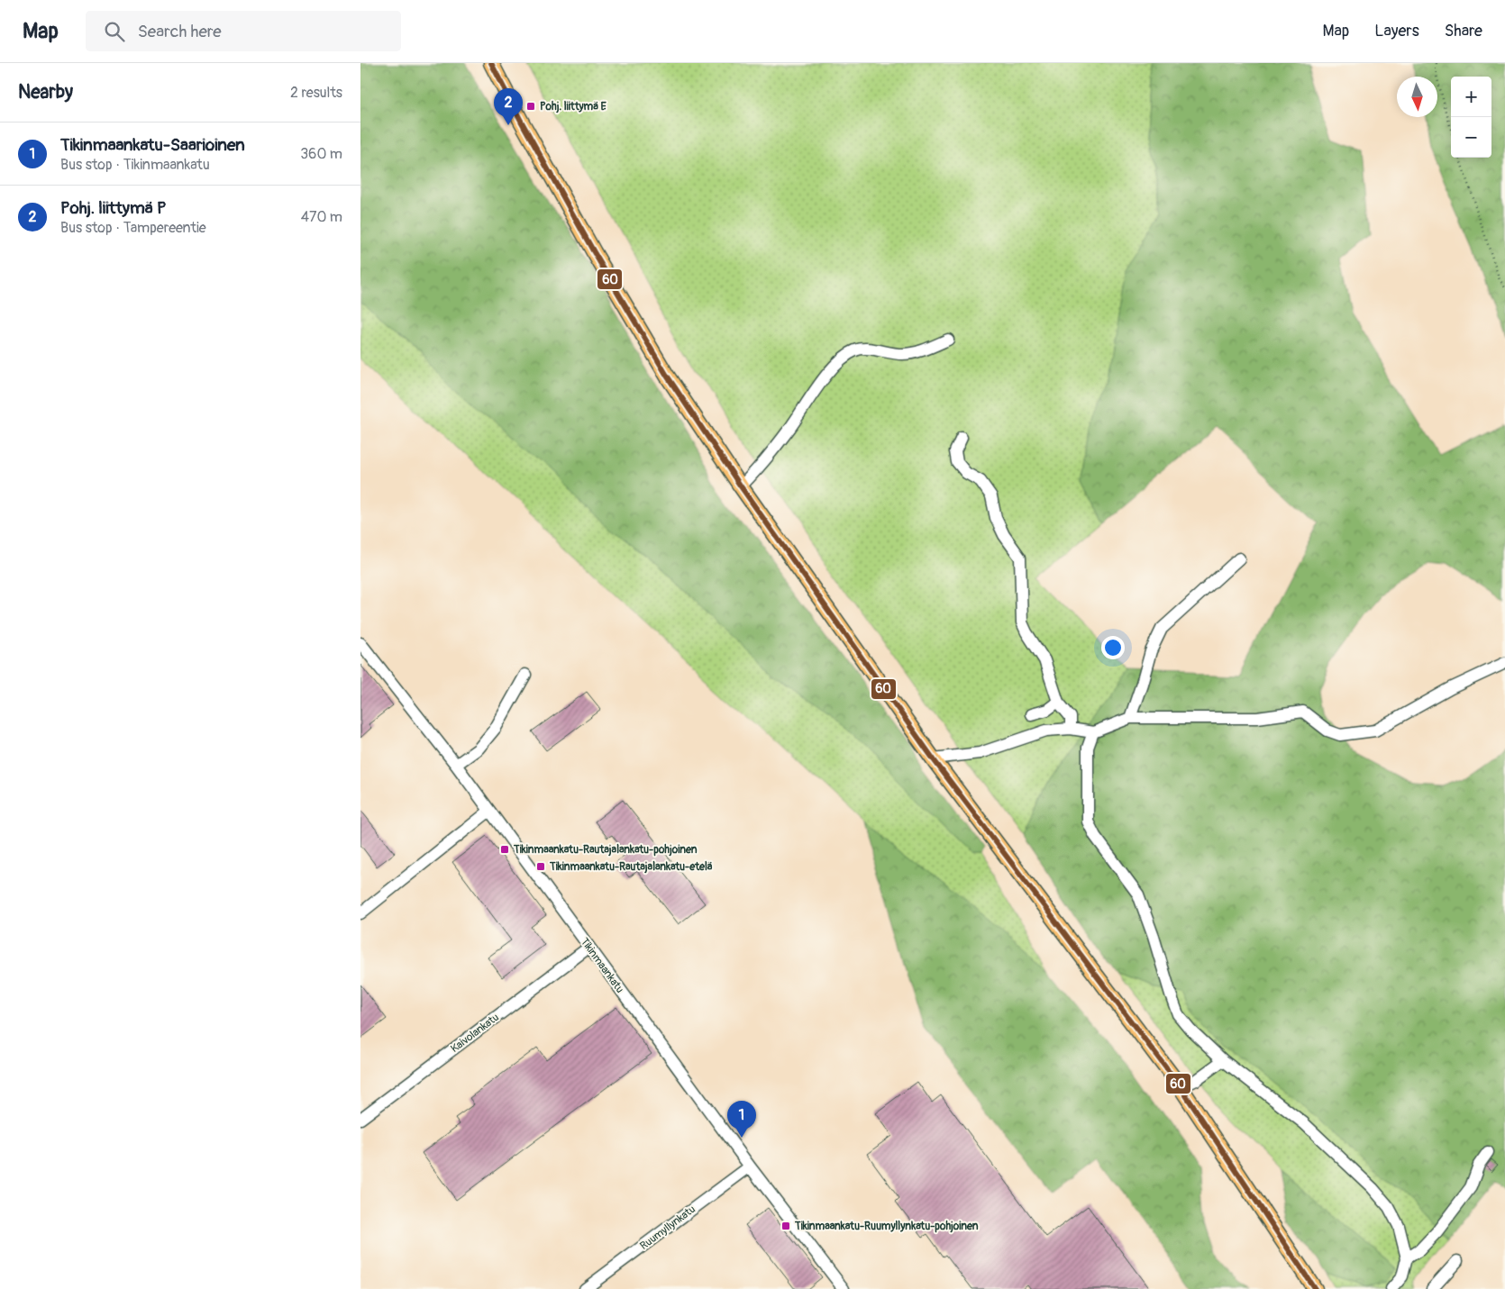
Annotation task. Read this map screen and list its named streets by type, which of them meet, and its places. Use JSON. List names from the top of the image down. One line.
{"streets":{"street":["Tikinmaankatu","Kaivolankatu","Ruumyllynkatu"]},"crossings":[["Tikinmaankatu","Kaivolankatu"],["Tikinmaankatu","Ruumyllynkatu"]],"places":{"transit":["Pohj. liittymä E","Tikinmaankatu-Rautajalankatu-pohjoinen","Tikinmaankatu-Rautajalankatu-etelä","Tikinmaankatu-Ruumyllynkatu-pohjoinen"]},"lines":["transit line 60"],"north":"bottom","page":{"header":"Map","search":"Search here","nav":["Map","Layers","Share"],"heading":["Nearby","2 results"],"map_buttons":["+","−"],"pins":["2","1"],"list":[{"mark":"1","name":"Tikinmaankatu-Saarioinen","note":"Bus stop · Tikinmaankatu","value":"360 m"},{"mark":"2","name":"Pohj. liittymä P","note":"Bus stop · Tampereentie","value":"470 m"}]}}
